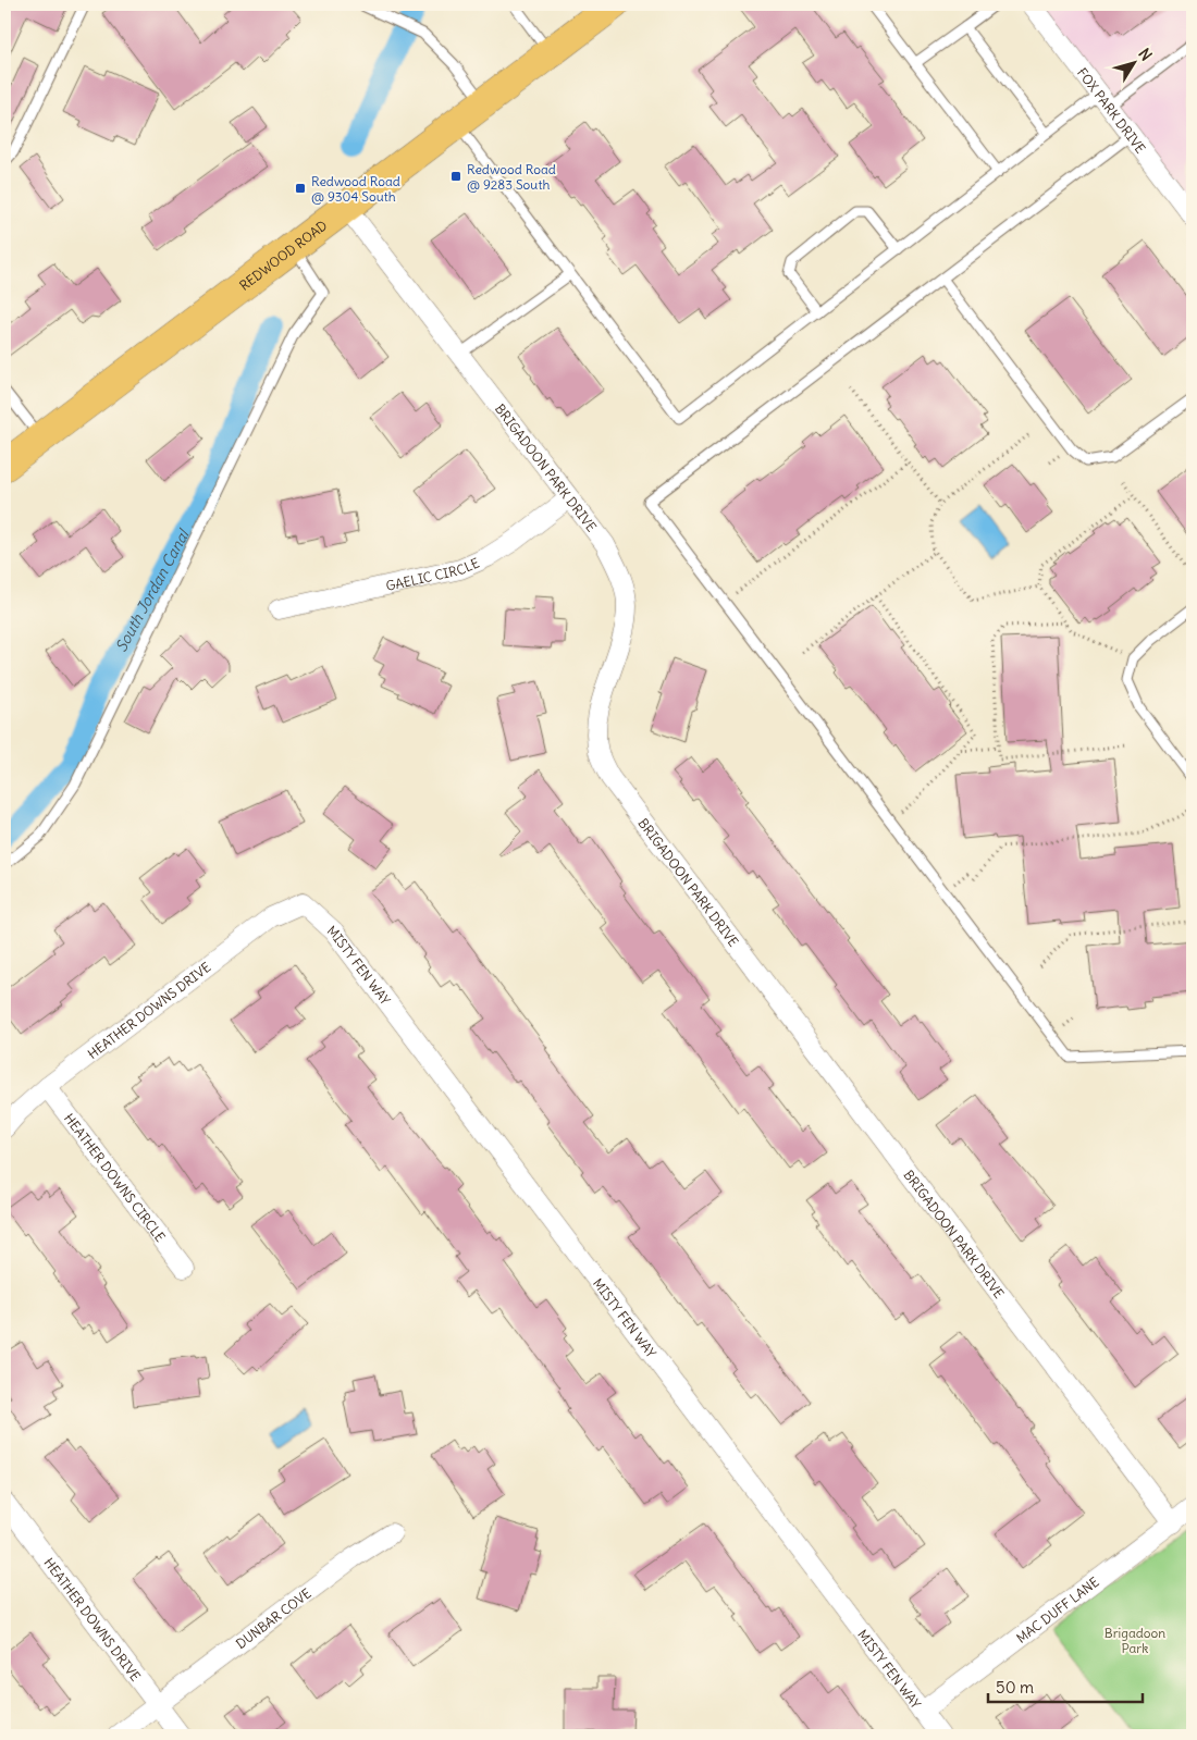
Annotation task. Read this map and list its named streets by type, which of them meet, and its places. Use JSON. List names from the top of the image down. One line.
{"streets":{"main road":["REDWOOD ROAD"],"street":["FOX PARK DRIVE","BRIGADOON PARK DRIVE","GAELIC CIRCLE","MISTY FEN WAY","HEATHER DOWNS DRIVE","HEATHER DOWNS CIRCLE","MAC DUFF LANE","DUNBAR COVE"]},"crossings":[["REDWOOD ROAD","BRIGADOON PARK DRIVE"],["BRIGADOON PARK DRIVE","GAELIC CIRCLE"],["BRIGADOON PARK DRIVE","MAC DUFF LANE"],["MISTY FEN WAY","HEATHER DOWNS DRIVE"],["MISTY FEN WAY","MAC DUFF LANE"],["HEATHER DOWNS DRIVE","HEATHER DOWNS CIRCLE"],["HEATHER DOWNS DRIVE","DUNBAR COVE"]],"water":["South Jordan Canal"],"parks":["Brigadoon Park"],"places":{"transit":["Redwood Road @ 9283 South","Redwood Road @ 9304 South"]},"scale_bar":"50 m","north":"top right"}
